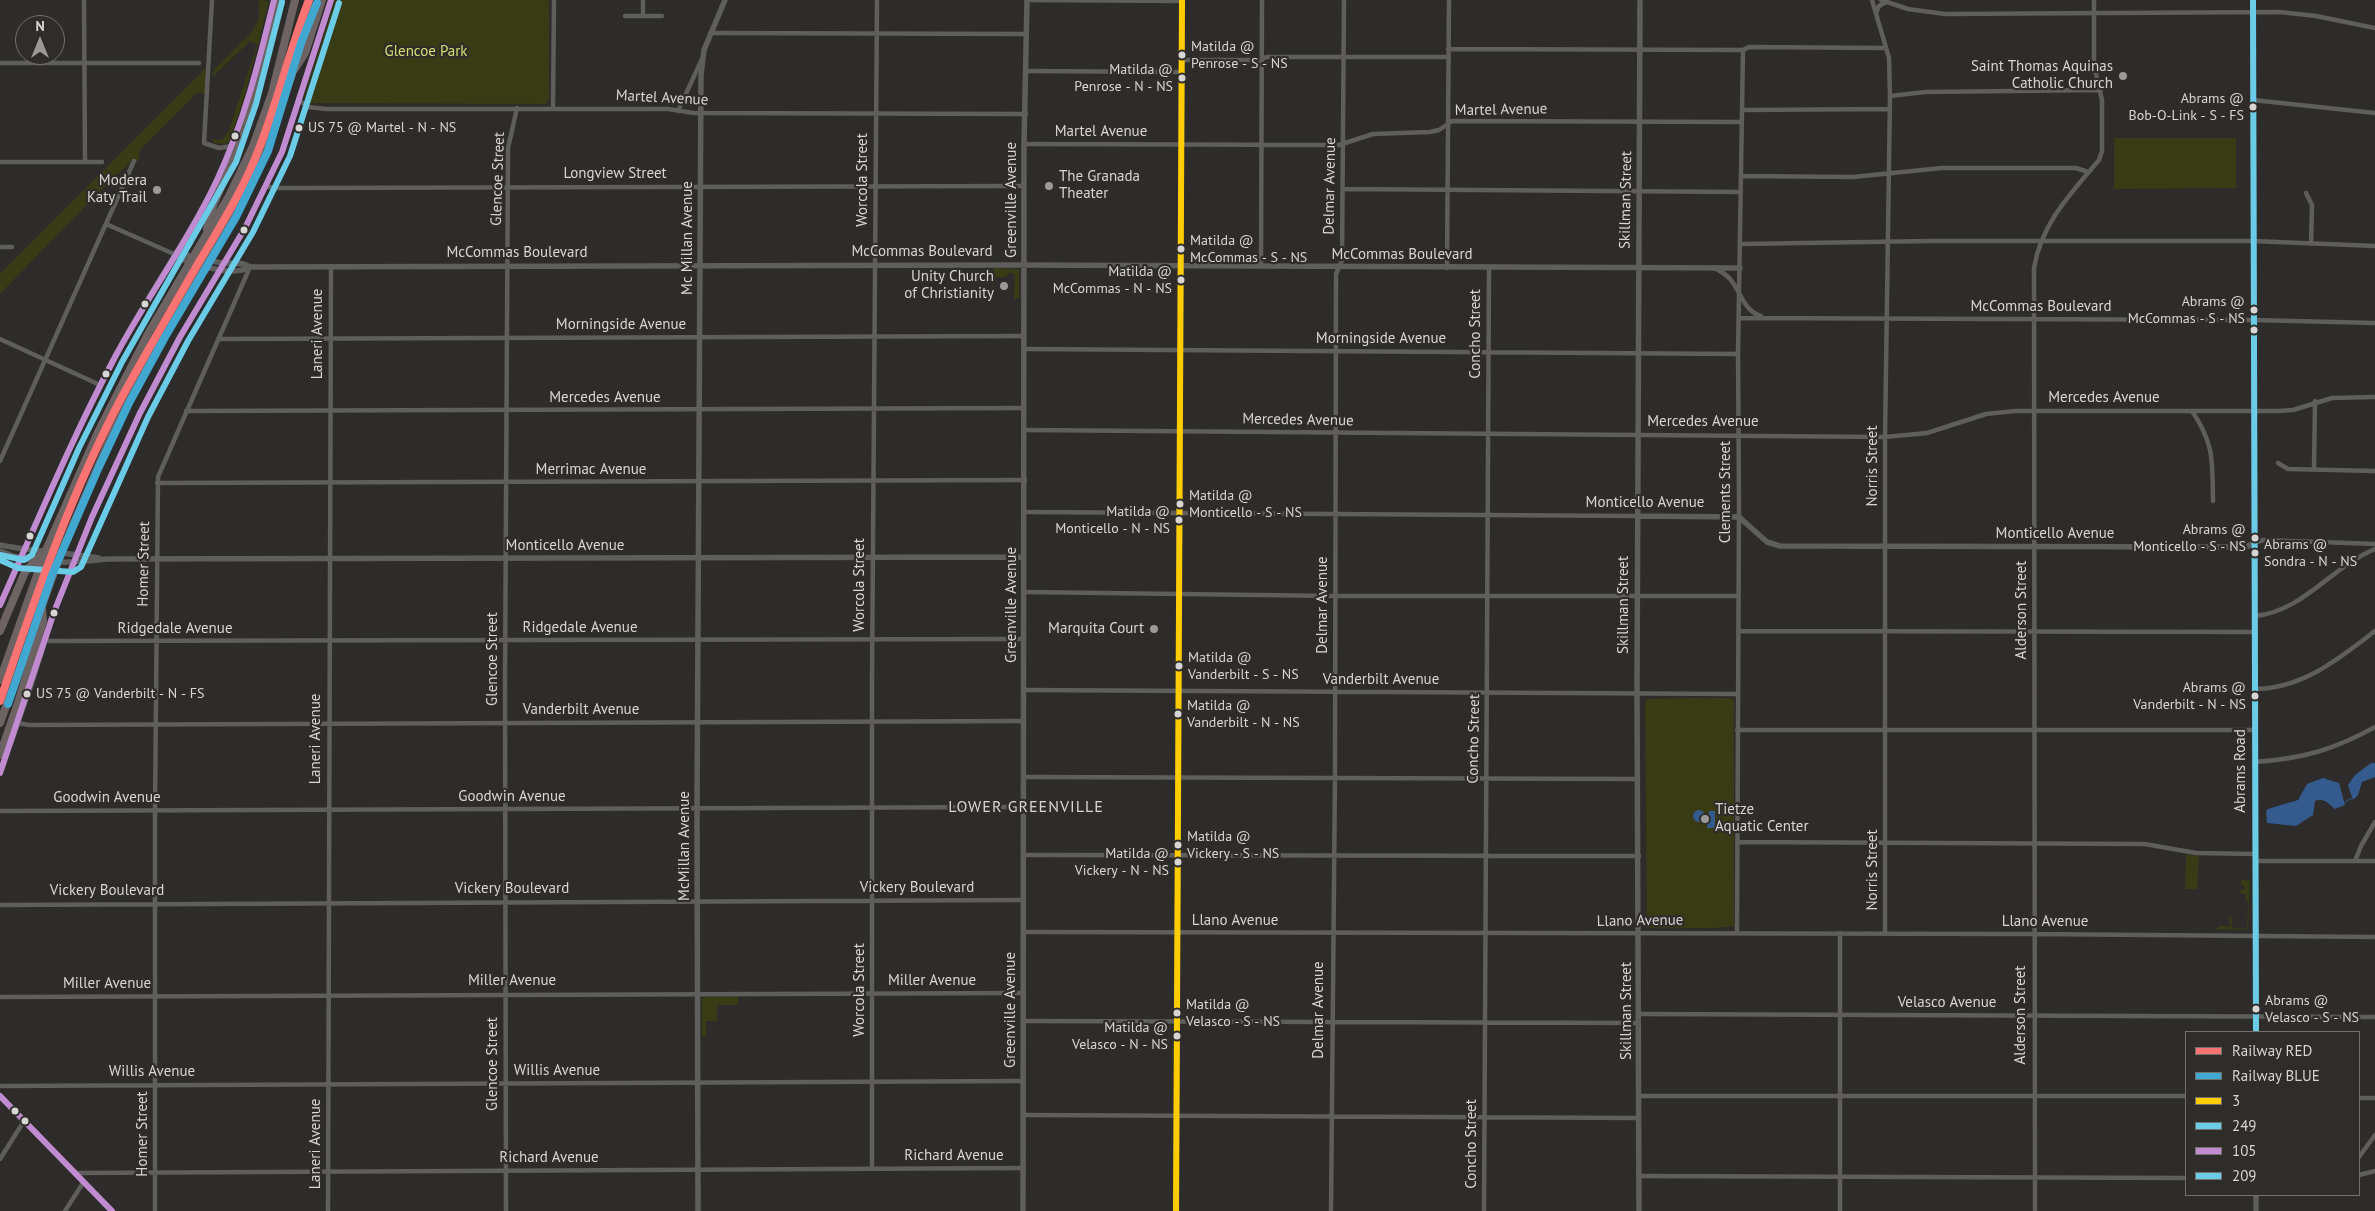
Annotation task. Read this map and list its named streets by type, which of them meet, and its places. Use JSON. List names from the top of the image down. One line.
{"streets":{"street":["Martel Avenue","Longview Street","Glencoe Street","Worcola Street","Delmar Avenue","Greenville Avenue","Skillman Street","Mc Millan Avenue","McCommas Boulevard","Morningside Avenue","Laneri Avenue","Concho Street","Mercedes Avenue","Norris Street","Merrimac Avenue","Clements Street","Monticello Avenue","Homer Street","Alderson Street","Ridgedale Avenue","Vanderbilt Avenue","Abrams Road","Goodwin Avenue","McMillan Avenue","Vickery Boulevard","Llano Avenue","Miller Avenue","Velasco Avenue","Willis Avenue","Richard Avenue"]},"crossings":[["Martel Avenue","Glencoe Street"],["Martel Avenue","Worcola Street"],["Martel Avenue","Delmar Avenue"],["Martel Avenue","Greenville Avenue"],["Martel Avenue","Skillman Street"],["Martel Avenue","Mc Millan Avenue"],["Martel Avenue","Clements Street"],["Longview Street","Glencoe Street"],["Longview Street","Worcola Street"],["Longview Street","Greenville Avenue"],["Longview Street","Mc Millan Avenue"],["Glencoe Street","McCommas Boulevard"],["Glencoe Street","Morningside Avenue"],["Glencoe Street","Mercedes Avenue"],["Glencoe Street","Merrimac Avenue"],["Glencoe Street","Monticello Avenue"],["Glencoe Street","Ridgedale Avenue"],["Glencoe Street","Vanderbilt Avenue"],["Glencoe Street","Goodwin Avenue"],["Glencoe Street","Vickery Boulevard"],["Glencoe Street","Miller Avenue"],["Glencoe Street","Willis Avenue"],["Glencoe Street","Richard Avenue"],["Worcola Street","McCommas Boulevard"],["Worcola Street","Morningside Avenue"],["Worcola Street","Mercedes Avenue"],["Worcola Street","Merrimac Avenue"],["Worcola Street","Monticello Avenue"],["Worcola Street","Ridgedale Avenue"],["Worcola Street","Vanderbilt Avenue"],["Worcola Street","Goodwin Avenue"],["Worcola Street","Vickery Boulevard"],["Worcola Street","Miller Avenue"],["Worcola Street","Willis Avenue"],["Worcola Street","Richard Avenue"],["Delmar Avenue","McCommas Boulevard"],["Delmar Avenue","Morningside Avenue"],["Delmar Avenue","Mercedes Avenue"],["Delmar Avenue","Monticello Avenue"],["Delmar Avenue","Vanderbilt Avenue"],["Delmar Avenue","Llano Avenue"],["Greenville Avenue","McCommas Boulevard"],["Greenville Avenue","Morningside Avenue"],["Greenville Avenue","Mercedes Avenue"],["Greenville Avenue","Merrimac Avenue"],["Greenville Avenue","Monticello Avenue"],["Greenville Avenue","Ridgedale Avenue"],["Greenville Avenue","Vanderbilt Avenue"],["Greenville Avenue","Goodwin Avenue"],["Greenville Avenue","Vickery Boulevard"],["Greenville Avenue","Llano Avenue"],["Greenville Avenue","Miller Avenue"],["Greenville Avenue","Willis Avenue"],["Greenville Avenue","Richard Avenue"],["Skillman Street","McCommas Boulevard"],["Skillman Street","Morningside Avenue"],["Skillman Street","Mercedes Avenue"],["Skillman Street","Monticello Avenue"],["Skillman Street","Vanderbilt Avenue"],["Skillman Street","Llano Avenue"],["Skillman Street","Velasco Avenue"],["Mc Millan Avenue","McCommas Boulevard"],["Mc Millan Avenue","Morningside Avenue"],["Mc Millan Avenue","Mercedes Avenue"],["Mc Millan Avenue","Merrimac Avenue"],["Mc Millan Avenue","McMillan Avenue"],["McCommas Boulevard","Laneri Avenue"],["McCommas Boulevard","Concho Street"],["McCommas Boulevard","Norris Street"],["McCommas Boulevard","Clements Street"],["McCommas Boulevard","Homer Street"],["McCommas Boulevard","Alderson Street"],["McCommas Boulevard","Abrams Road"],["Morningside Avenue","Laneri Avenue"],["Morningside Avenue","Concho Street"],["Morningside Avenue","Clements Street"],["Morningside Avenue","Homer Street"],["Laneri Avenue","Mercedes Avenue"],["Laneri Avenue","Merrimac Avenue"],["Laneri Avenue","Monticello Avenue"],["Laneri Avenue","Ridgedale Avenue"],["Laneri Avenue","Vanderbilt Avenue"],["Laneri Avenue","Goodwin Avenue"],["Laneri Avenue","Vickery Boulevard"],["Laneri Avenue","Miller Avenue"],["Laneri Avenue","Willis Avenue"],["Laneri Avenue","Richard Avenue"],["Concho Street","Mercedes Avenue"],["Concho Street","Monticello Avenue"],["Concho Street","Vanderbilt Avenue"],["Concho Street","Llano Avenue"],["Mercedes Avenue","Norris Street"],["Mercedes Avenue","Clements Street"],["Mercedes Avenue","Homer Street"],["Mercedes Avenue","Alderson Street"],["Mercedes Avenue","Abrams Road"],["Norris Street","Monticello Avenue"],["Norris Street","Llano Avenue"],["Merrimac Avenue","Homer Street"],["Merrimac Avenue","McMillan Avenue"],["Clements Street","Monticello Avenue"],["Clements Street","Vanderbilt Avenue"],["Clements Street","Llano Avenue"],["Monticello Avenue","Homer Street"],["Monticello Avenue","Alderson Street"],["Monticello Avenue","Abrams Road"],["Monticello Avenue","McMillan Avenue"],["Homer Street","Ridgedale Avenue"],["Homer Street","Vanderbilt Avenue"],["Homer Street","Goodwin Avenue"],["Homer Street","Vickery Boulevard"],["Homer Street","Miller Avenue"],["Homer Street","Willis Avenue"],["Homer Street","Richard Avenue"],["Alderson Street","Llano Avenue"],["Alderson Street","Velasco Avenue"],["Ridgedale Avenue","McMillan Avenue"],["Vanderbilt Avenue","McMillan Avenue"],["Abrams Road","Llano Avenue"],["Abrams Road","Velasco Avenue"],["Goodwin Avenue","McMillan Avenue"],["McMillan Avenue","Vickery Boulevard"],["McMillan Avenue","Miller Avenue"],["McMillan Avenue","Willis Avenue"],["McMillan Avenue","Richard Avenue"]],"districts":["LOWER GREENVILLE"],"parks":["Glencoe Park"],"places":["Matilda @ Penrose - S - NS","Saint Thomas Aquinas Catholic Church","Matilda @ Penrose - N - NS","Abrams @ Bob-O-Link - S - FS","US 75 @ Martel - N - NS","The Granada Theater","Modera Katy Trail","Matilda @ McCommas - S - NS","Matilda @ McCommas - N - NS","Unity Church of Christianity","Abrams @ McCommas - S - NS","Matilda @ Monticello - S - NS","Matilda @ Monticello - N - NS","Abrams @ Monticello - S - NS","Abrams @ Sondra - N - NS","Marquita Court","Matilda @ Vanderbilt - S - NS","US 75 @ Vanderbilt - N - FS","Abrams @ Vanderbilt - N - NS","Matilda @ Vanderbilt - N - NS","Tietze Aquatic Center","Matilda @ Vickery - S - NS","Matilda @ Vickery - N - NS","Abrams @ Velasco - S - NS","Matilda @ Velasco - S - NS","Matilda @ Velasco - N - NS"],"lines":["rail line RED","transit line 3","transit line 249","transit line 105","transit line 209","rail line BLUE"],"legend":["Railway RED","Railway BLUE","3","249","105","209"],"north":"top"}
